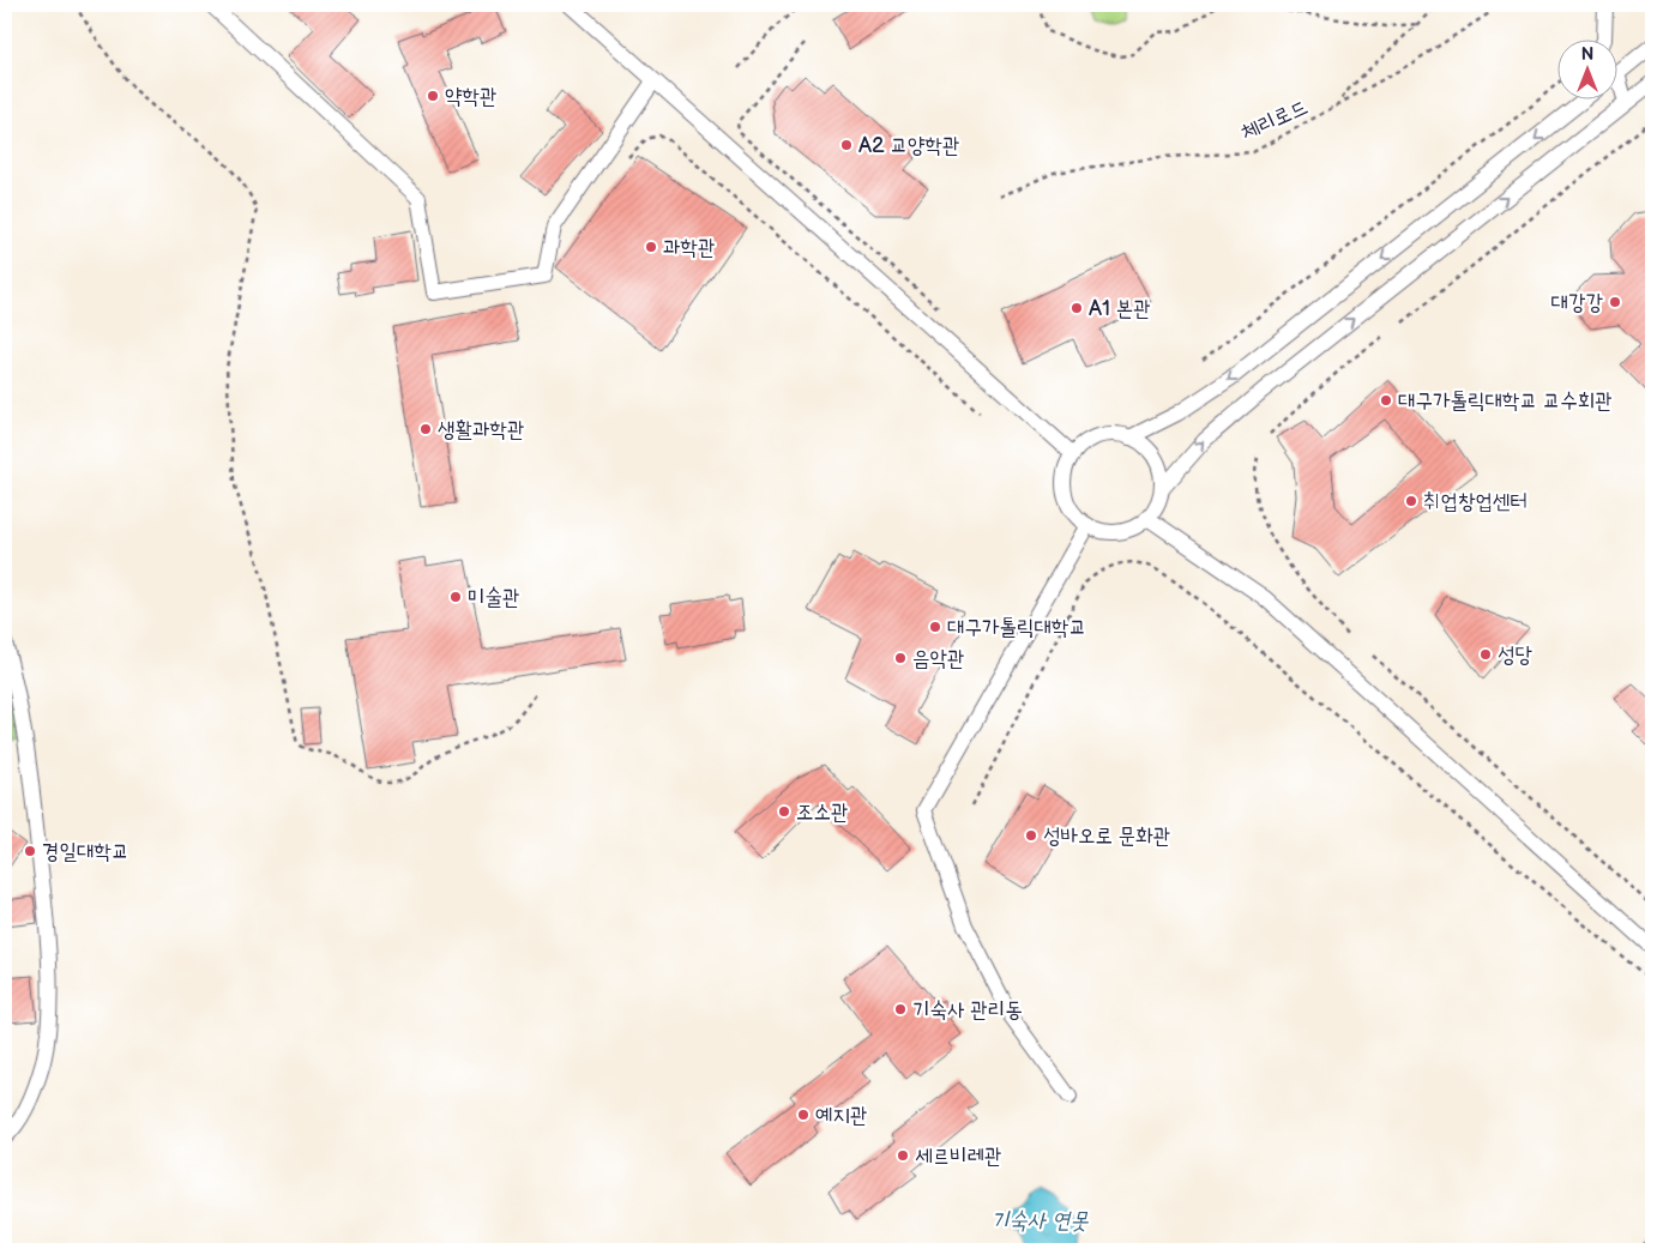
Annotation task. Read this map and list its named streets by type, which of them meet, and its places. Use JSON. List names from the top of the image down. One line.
{"streets":{"path":["체리로드"]},"water":["기숙사 연못"],"places":["약학관","A2 교양학관","과학관","대강강","A1 본관","대구가톨릭대학교 교수회관","생활과학관","취업창업센터","미술관","대구가톨릭대학교","성당","음악관","조소관","성바오로 문화관","경일대학교","기숙사 관리동","예지관","세르비레관"],"north":"top"}
